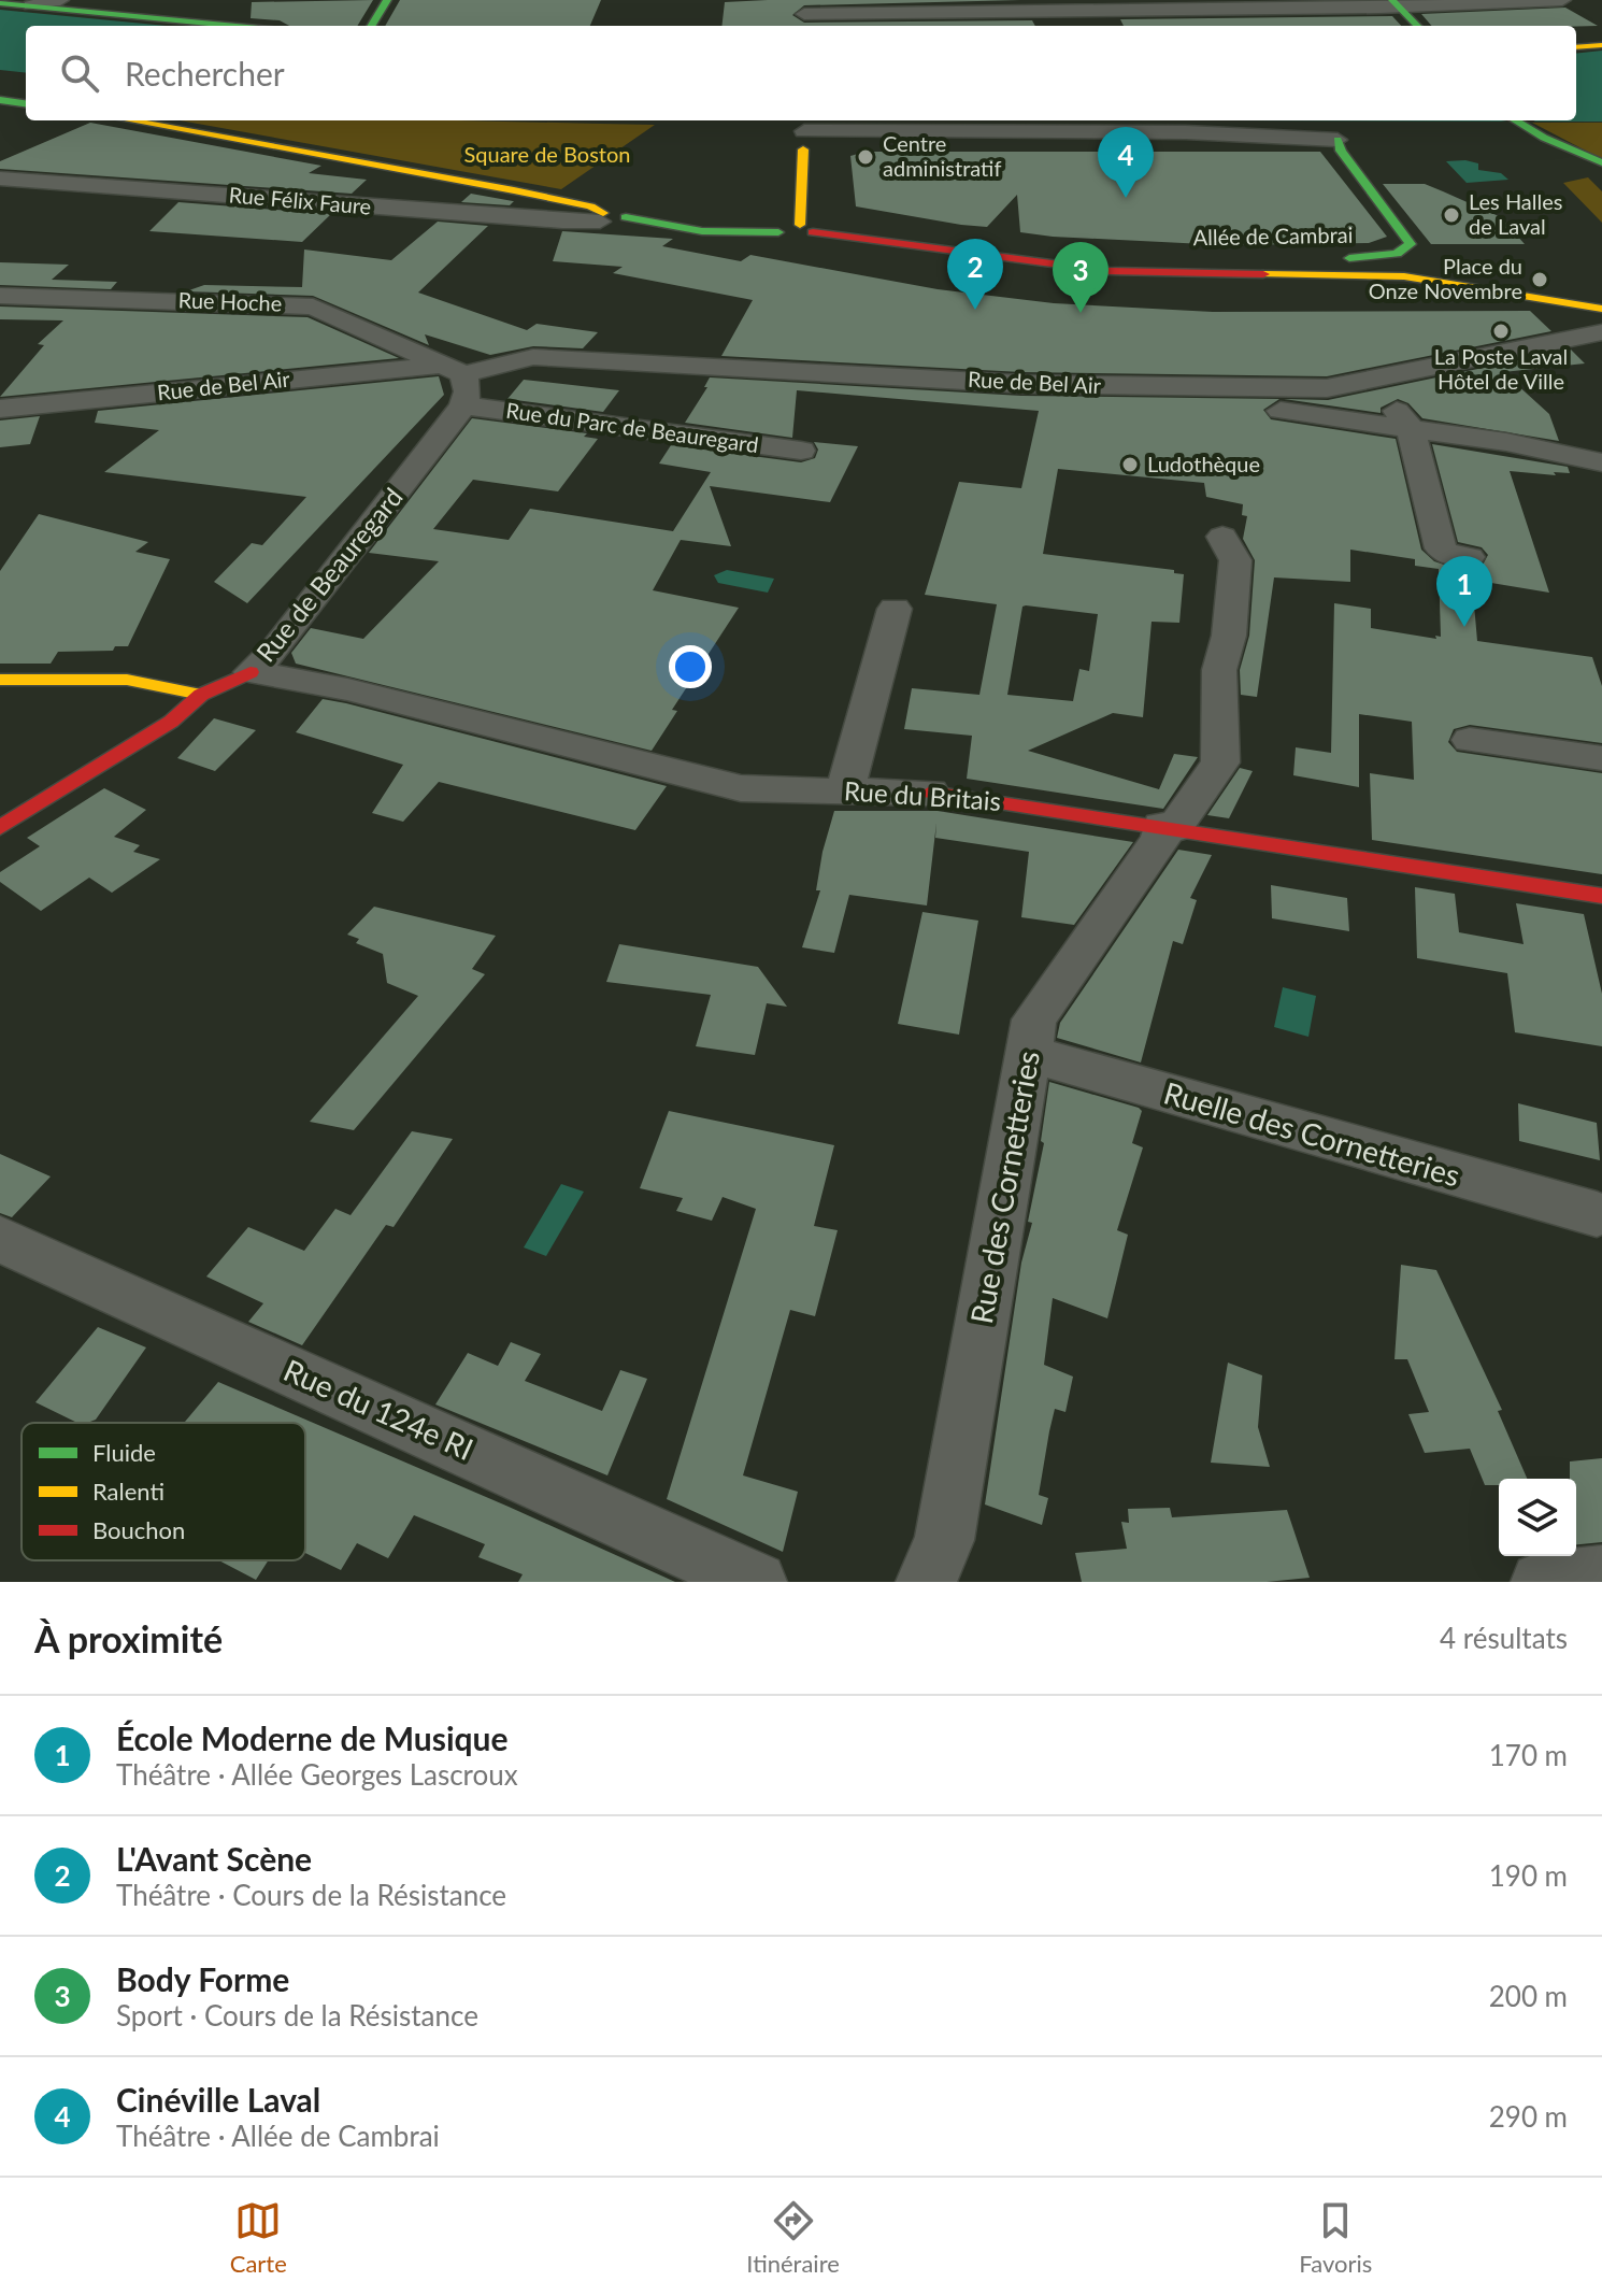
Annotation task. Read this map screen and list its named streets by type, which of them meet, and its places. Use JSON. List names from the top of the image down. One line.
{"streets":{"main road":["Allée de Cambrai","Rue de Beauregard","Rue du Britais"],"street":["Rue Félix Faure","Rue Hoche","Rue de Bel Air","Rue du Parc de Beauregard","Ruelle des Cornetteries","Rue des Cornetteries","Rue du 124e RI"]},"crossings":[["Rue Hoche","Rue de Bel Air"],["Rue du Parc de Beauregard","Rue de Beauregard"],["Rue de Beauregard","Rue du Britais"],["Rue du Britais","Rue des Cornetteries"],["Ruelle des Cornetteries","Rue des Cornetteries"]],"parks":["Square de Boston"],"places":["Centre administratif","Les Halles de Laval","Place du Onze Novembre","La Poste Laval Hôtel de Ville","Ludothèque"],"legend":["Fluide","Ralenti","Bouchon"],"page":{"search":"Rechercher","pins":["4","2","3","1"],"heading":["À proximité","4 résultats"],"list":[{"mark":"1","name":"École Moderne de Musique","note":"Théâtre · Allée Georges Lascroux","value":"170 m"},{"mark":"2","name":"L'Avant Scène","note":"Théâtre · Cours de la Résistance","value":"190 m"},{"mark":"3","name":"Body Forme","note":"Sport · Cours de la Résistance","value":"200 m"},{"mark":"4","name":"Cinéville Laval","note":"Théâtre · Allée de Cambrai","value":"290 m"}],"nav":["Carte","Itinéraire","Favoris"]}}
